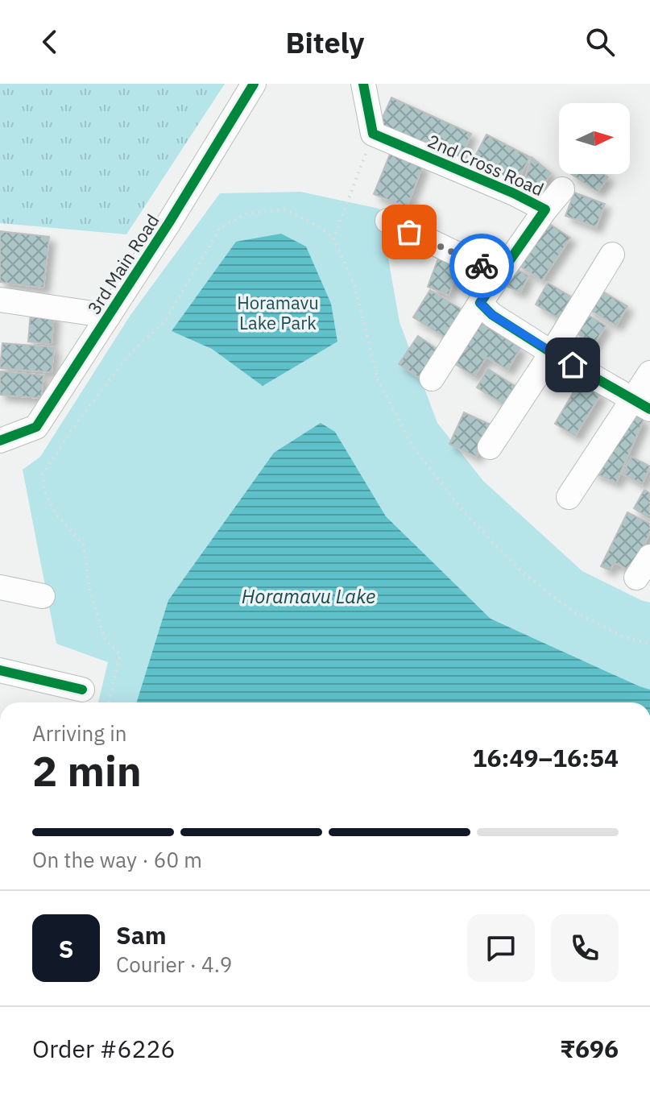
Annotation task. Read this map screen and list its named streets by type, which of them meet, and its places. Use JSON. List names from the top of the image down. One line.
{"streets":{"street":["2nd Cross Road","3rd Main Road"]},"water":["Horamavu Lake"],"parks":["Horamavu Lake Park"],"north":"right","page":{"header":"Bitely","heading":["2 min","Arriving in","16:49–16:54"],"panel":["Sam","Courier · 4.9","Order #6226","₹696"],"bar":"On the way · 60 m","round":"S"}}
